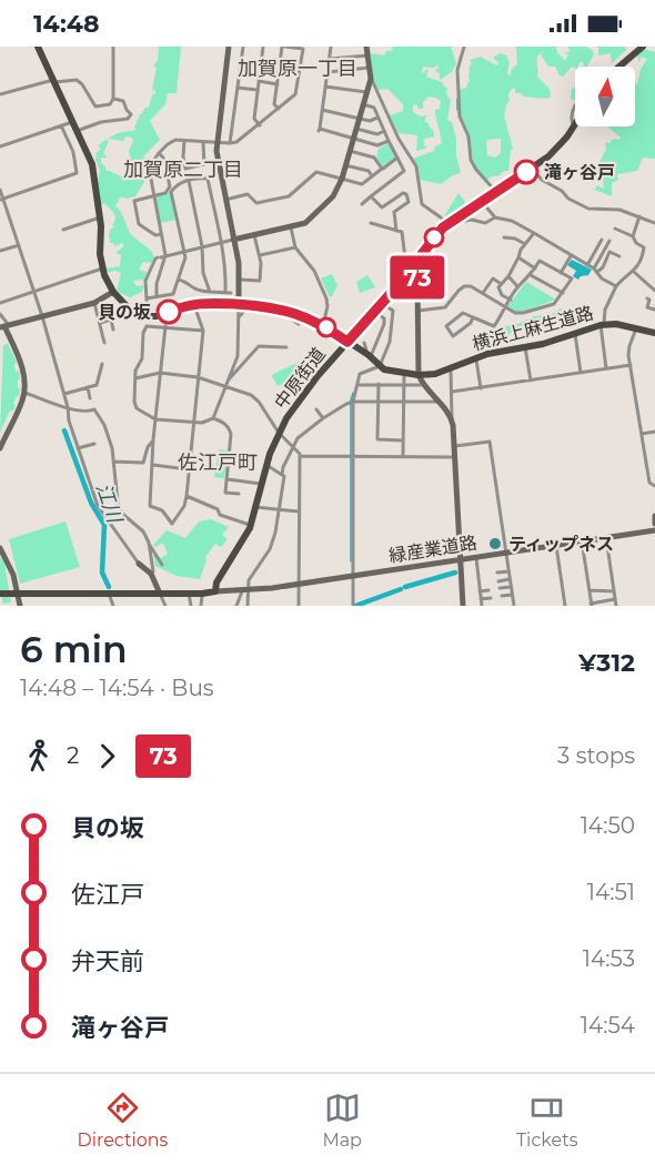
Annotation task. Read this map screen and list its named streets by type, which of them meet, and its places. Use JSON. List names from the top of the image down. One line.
{"streets":{"main road":["横浜上麻生道路","中原街道"],"street":["緑産業道路"]},"crossings":[["横浜上麻生道路","中原街道"],["中原街道","緑産業道路"]],"districts":["加賀原一丁目","加賀原二丁目","佐江戸町"],"water":["江川"],"places":["滝ヶ谷戸","貝の坂","ティップネス"],"lines":["bus line 73"],"north":"top","page":{"status":"14:48","on_map":"73","heading":["6 min","14:48 – 14:54 · Bus","¥312"],"legs":["2","73","3 stops"],"list":[{"name":"貝の坂","value":"14:50"},{"name":"佐江戸","value":"14:51"},{"name":"弁天前","value":"14:53"},{"name":"滝ヶ谷戸","value":"14:54"}],"tabs":["Directions","Map","Tickets"]}}
